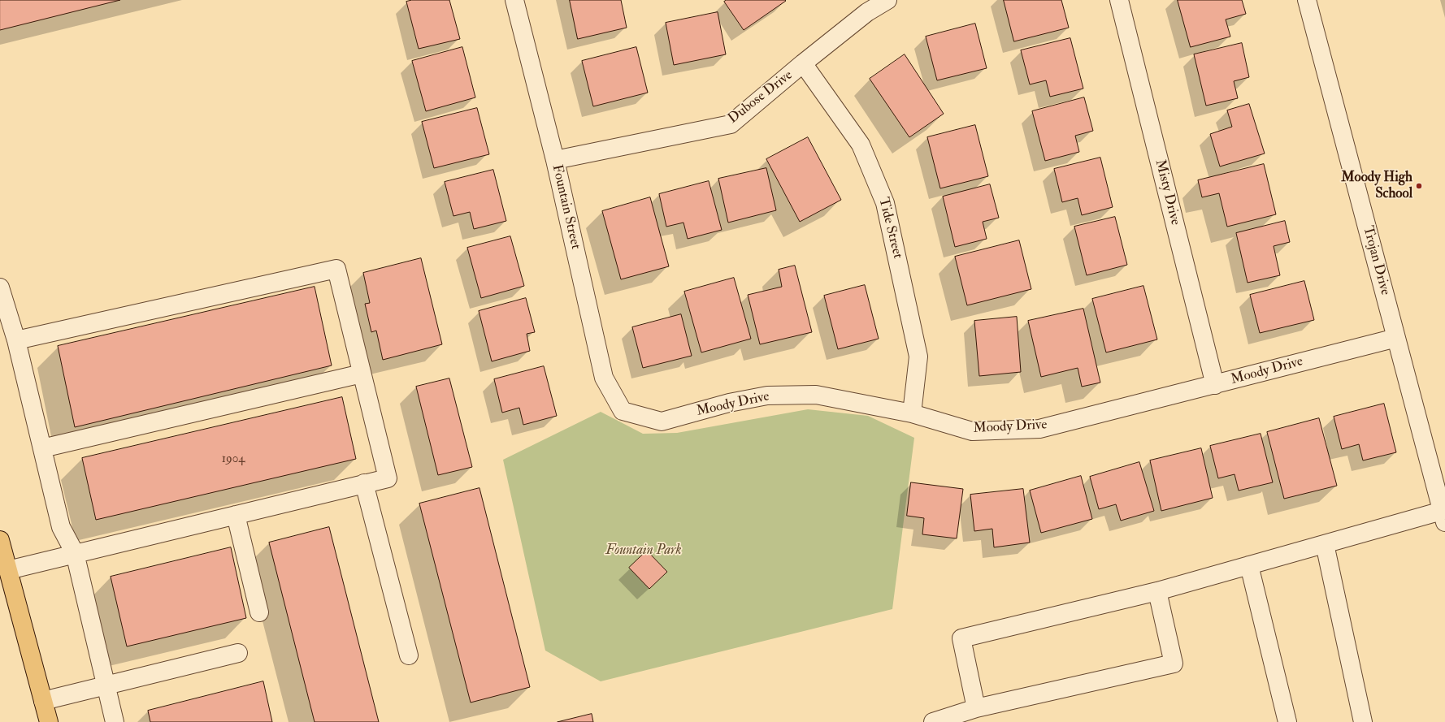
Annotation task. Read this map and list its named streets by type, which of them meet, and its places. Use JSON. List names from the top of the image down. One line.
{"streets":{"street":["Dubose Drive","Misty Drive","Fountain Street","Tide Street","Trojan Drive","Moody Drive"]},"crossings":[["Dubose Drive","Fountain Street"],["Dubose Drive","Tide Street"],["Misty Drive","Moody Drive"],["Fountain Street","Moody Drive"],["Tide Street","Moody Drive"],["Trojan Drive","Moody Drive"]],"parks":["Fountain Park"],"places":["Moody High School"],"house_numbers":["1904"]}
